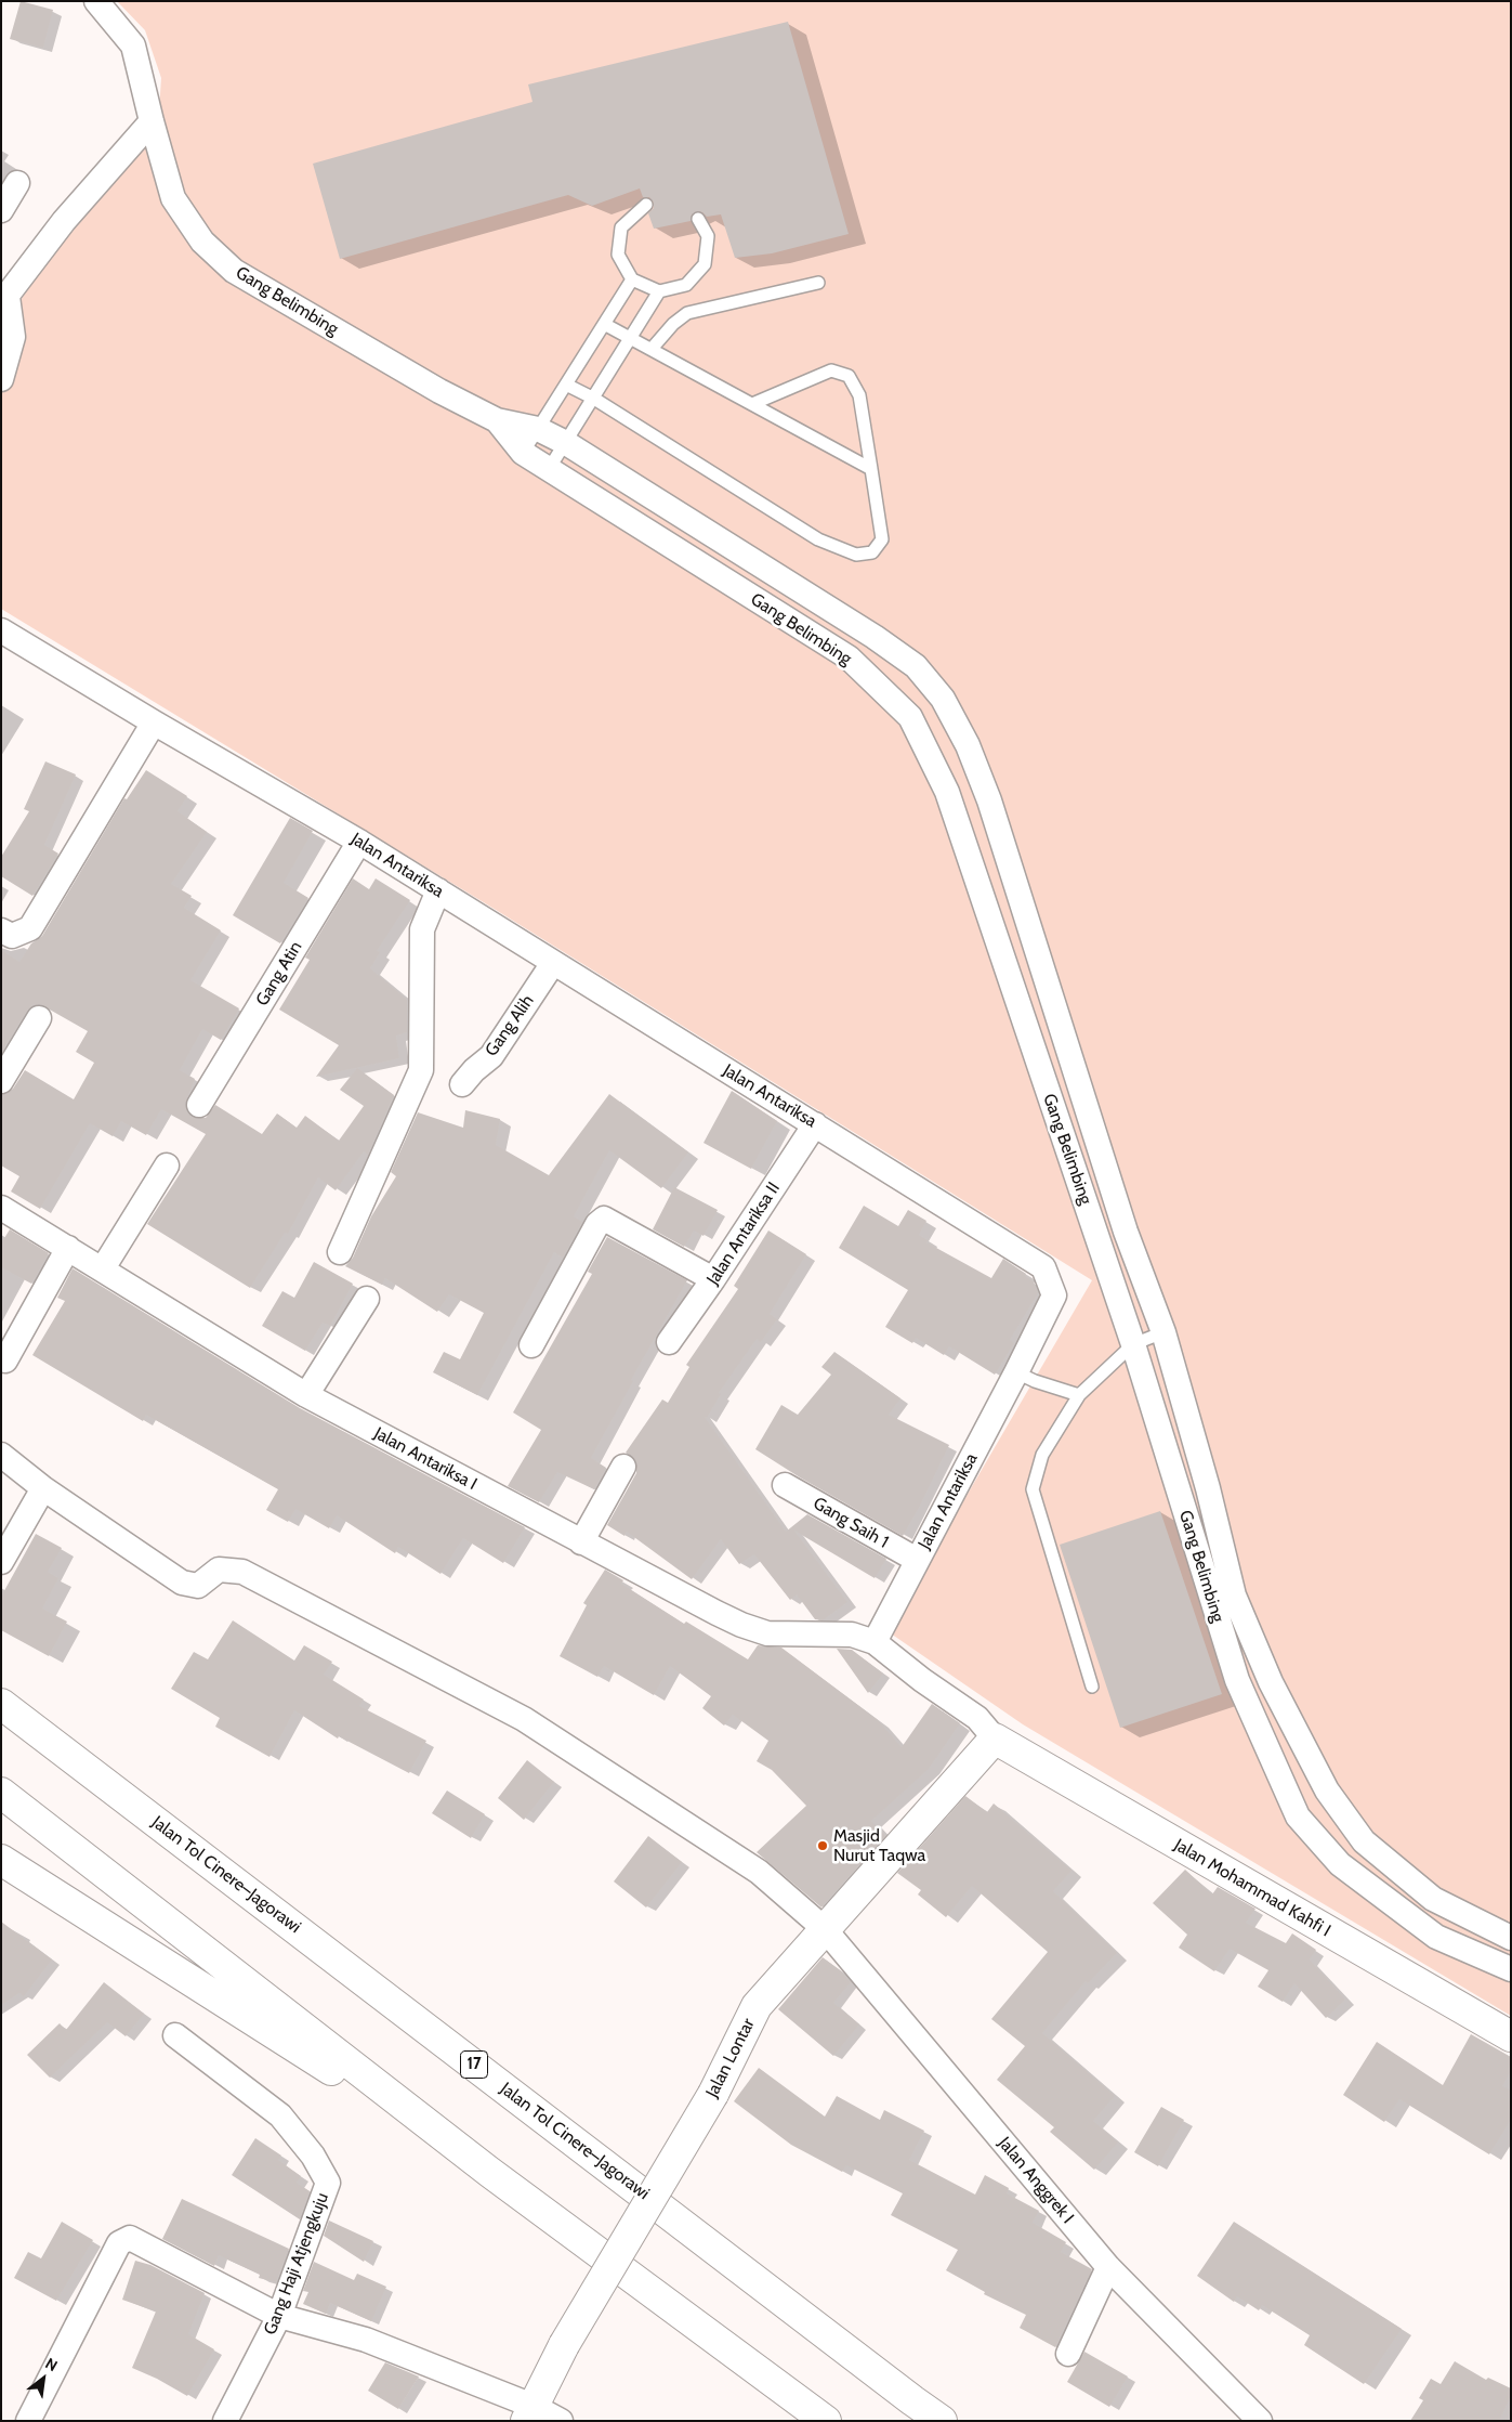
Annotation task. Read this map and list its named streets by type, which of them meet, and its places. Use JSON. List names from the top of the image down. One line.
{"streets":{"main road":["Jalan Tol Cinere–Jagorawi","Jalan Mohammad Kahfi I","Jalan Lontar","17"],"street":["Gang Belimbing","Jalan Antariksa","Gang Atin","Gang Alih","Jalan Antariksa II","Jalan Antariksa I","Gang Saih 1","Jalan Anggrek I","Gang Haji Atjengkuju"]},"crossings":[["Jalan Antariksa","Gang Atin"],["Jalan Antariksa","Gang Alih"],["Jalan Antariksa","Jalan Antariksa II"],["Jalan Antariksa","Jalan Antariksa I"],["Jalan Antariksa","Gang Saih 1"],["Jalan Mohammad Kahfi I","Jalan Lontar"],["Jalan Lontar","Jalan Anggrek I"]],"places":["Masjid Nurut Taqwa"],"north":"top right"}
